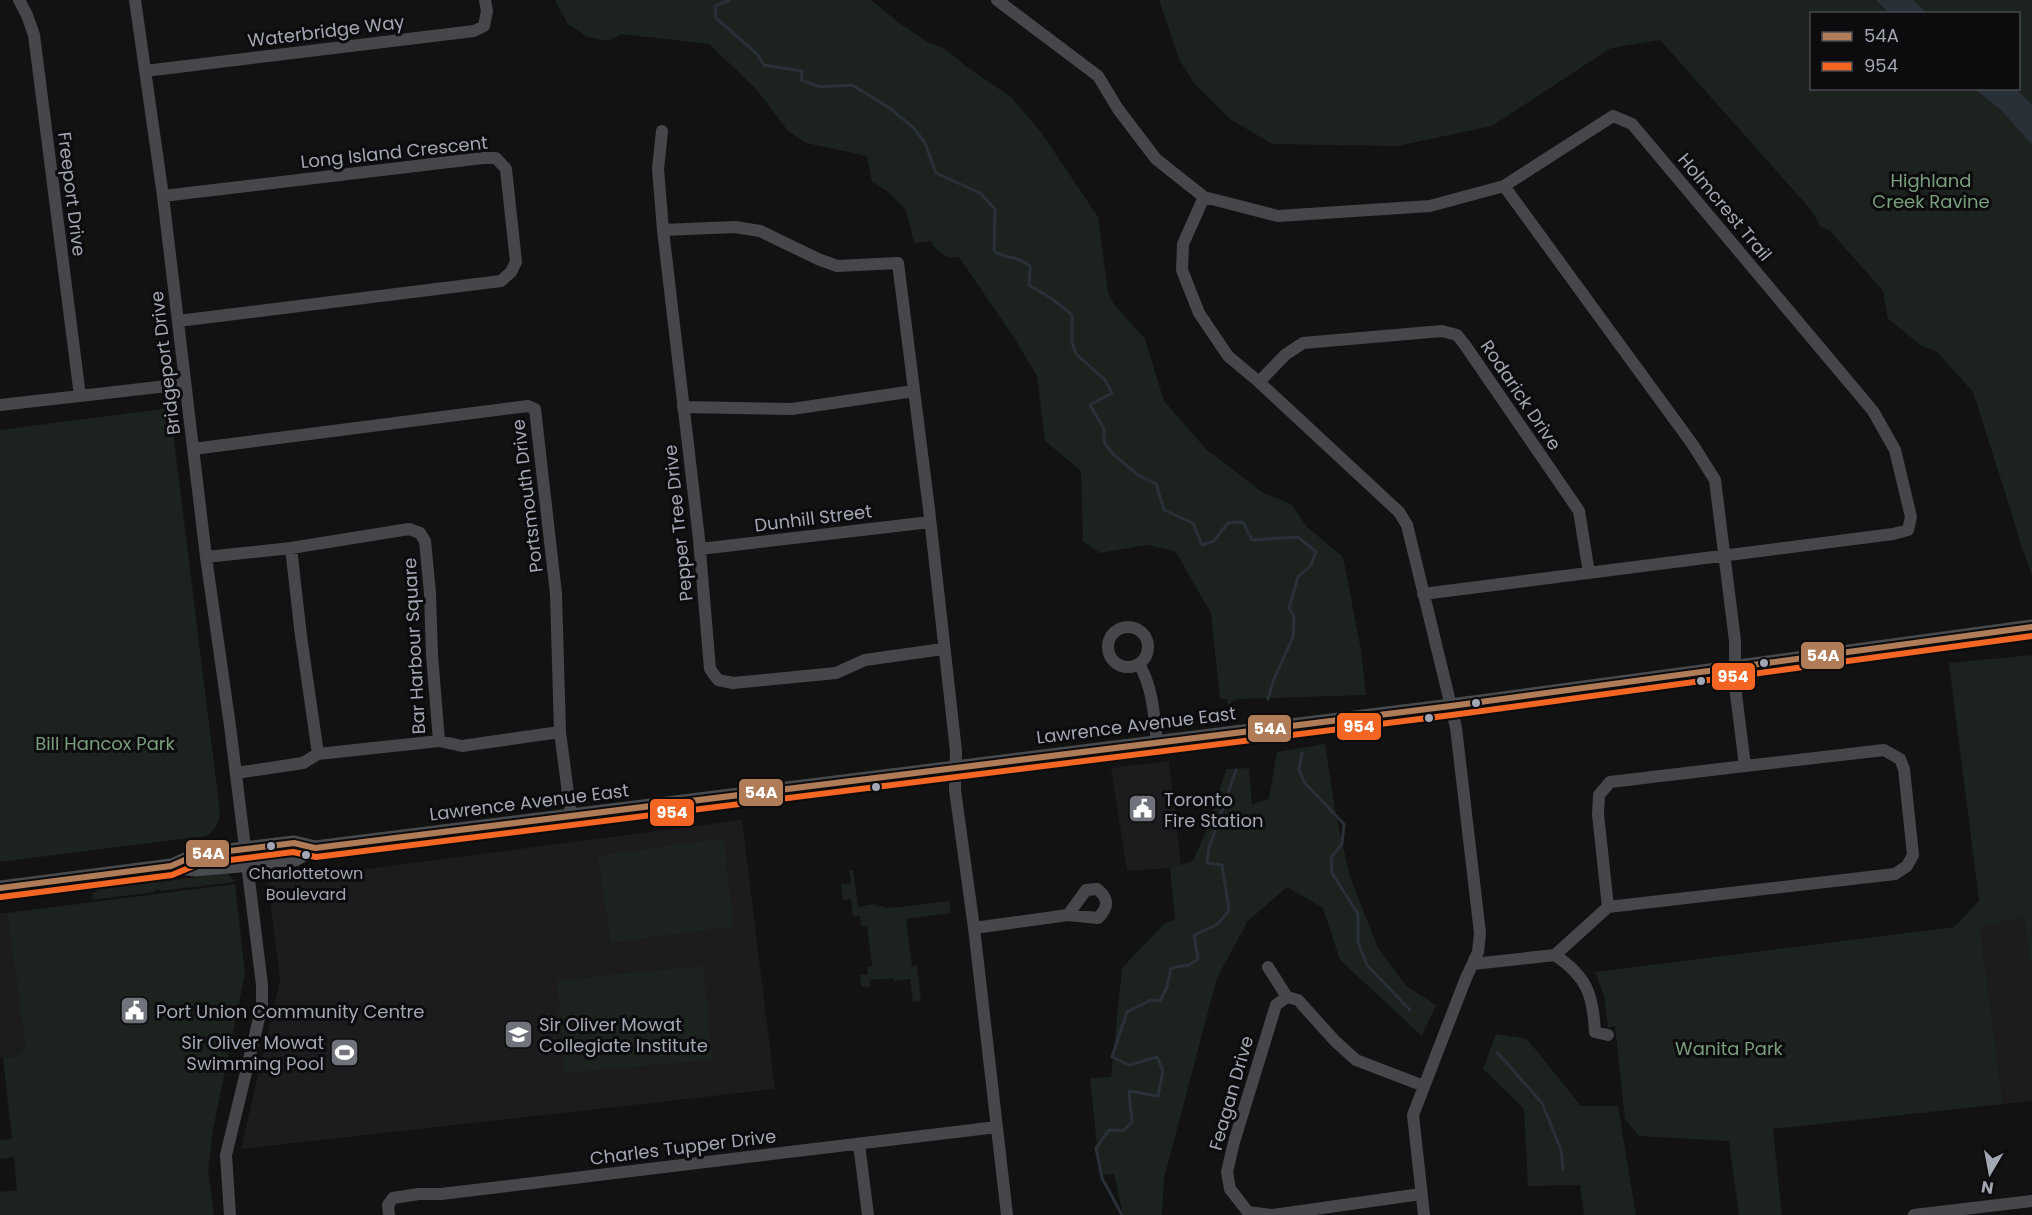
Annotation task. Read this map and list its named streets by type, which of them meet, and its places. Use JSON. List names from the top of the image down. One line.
{"streets":{"main road":["Lawrence Avenue East"],"street":["Waterbridge Way","Long Island Crescent","Freeport Drive","Holmcrest Trail","Bridgeport Drive","Rodarick Drive","Portsmouth Drive","Dunhill Street","Pepper Tree Drive","Bar Harbour Square","Feagan Drive","Charles Tupper Drive"]},"crossings":[["Waterbridge Way","Bridgeport Drive"],["Long Island Crescent","Bridgeport Drive"],["Holmcrest Trail","Rodarick Drive"],["Bridgeport Drive","Portsmouth Drive"],["Bridgeport Drive","Bar Harbour Square"],["Bridgeport Drive","Lawrence Avenue East"],["Portsmouth Drive","Lawrence Avenue East"],["Dunhill Street","Pepper Tree Drive"]],"parks":["Highland Creek Ravine","Bill Hancox Park","Wanita Park"],"places":{"public building":["Toronto Fire Station","Port Union Community Centre"],"other":["Charlottetown Boulevard"],"school or university":["Sir Oliver Mowat Collegiate Institute"],"sports":["Sir Oliver Mowat Swimming Pool"]},"lines":["transit line 54A","transit line 954"],"legend":["54A","954"],"north":"bottom"}
